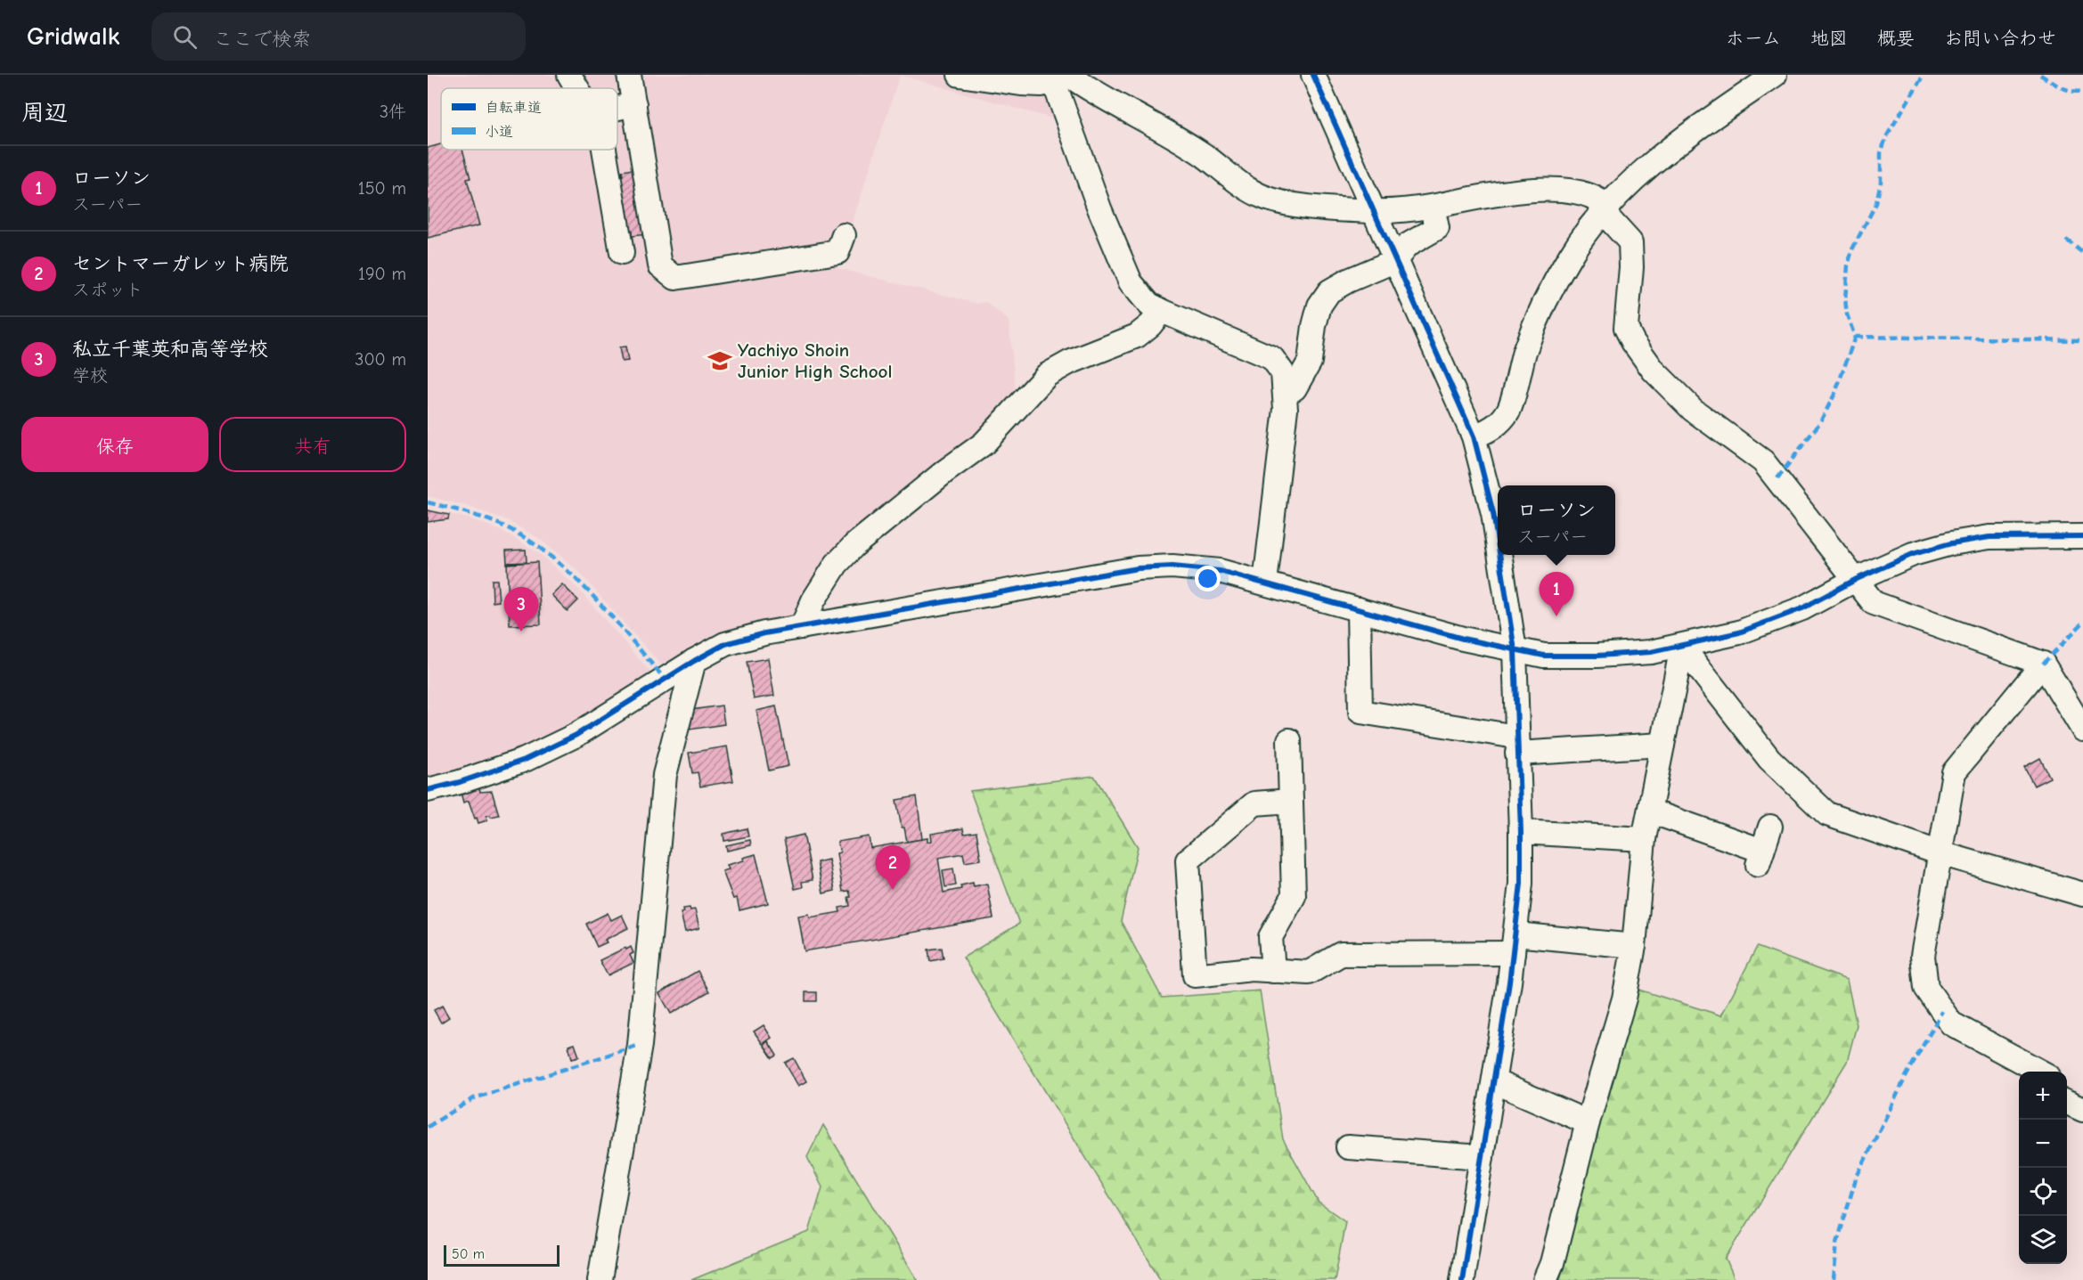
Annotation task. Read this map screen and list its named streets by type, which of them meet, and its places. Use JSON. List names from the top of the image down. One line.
{"places":{"school or university":["Yachiyo Shoin Junior High School"]},"legend":["自転車道","小道"],"scale_bar":"50 m","page":{"header":"Gridwalk","search":"ここで検索","nav":["ホーム","地図","概要","お問い合わせ"],"heading":["周辺","3件"],"list":[{"mark":"1","name":"ローソン","note":"スーパー","value":"150 m"},{"mark":"2","name":"セントマーガレット病院","note":"スポット","value":"190 m"},{"mark":"3","name":"私立千葉英和高等学校","note":"学校","value":"300 m"}],"buttons":["保存","共有"],"popup":["ローソン","スーパー"],"pins":["1","3","2"],"map_buttons":["+","−"],"scale":"50 m"}}
